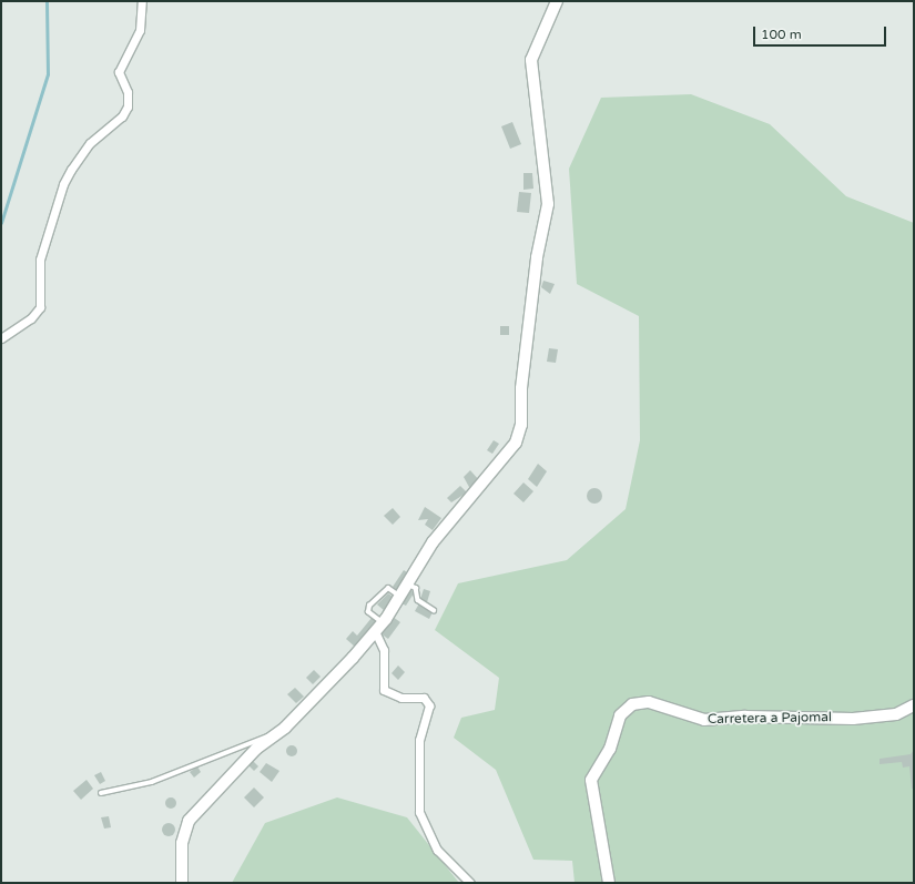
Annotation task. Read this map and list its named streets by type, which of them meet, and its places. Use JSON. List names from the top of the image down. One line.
{"streets":{"street":["Carretera a Pajomal"]},"scale_bar":"100 m"}
